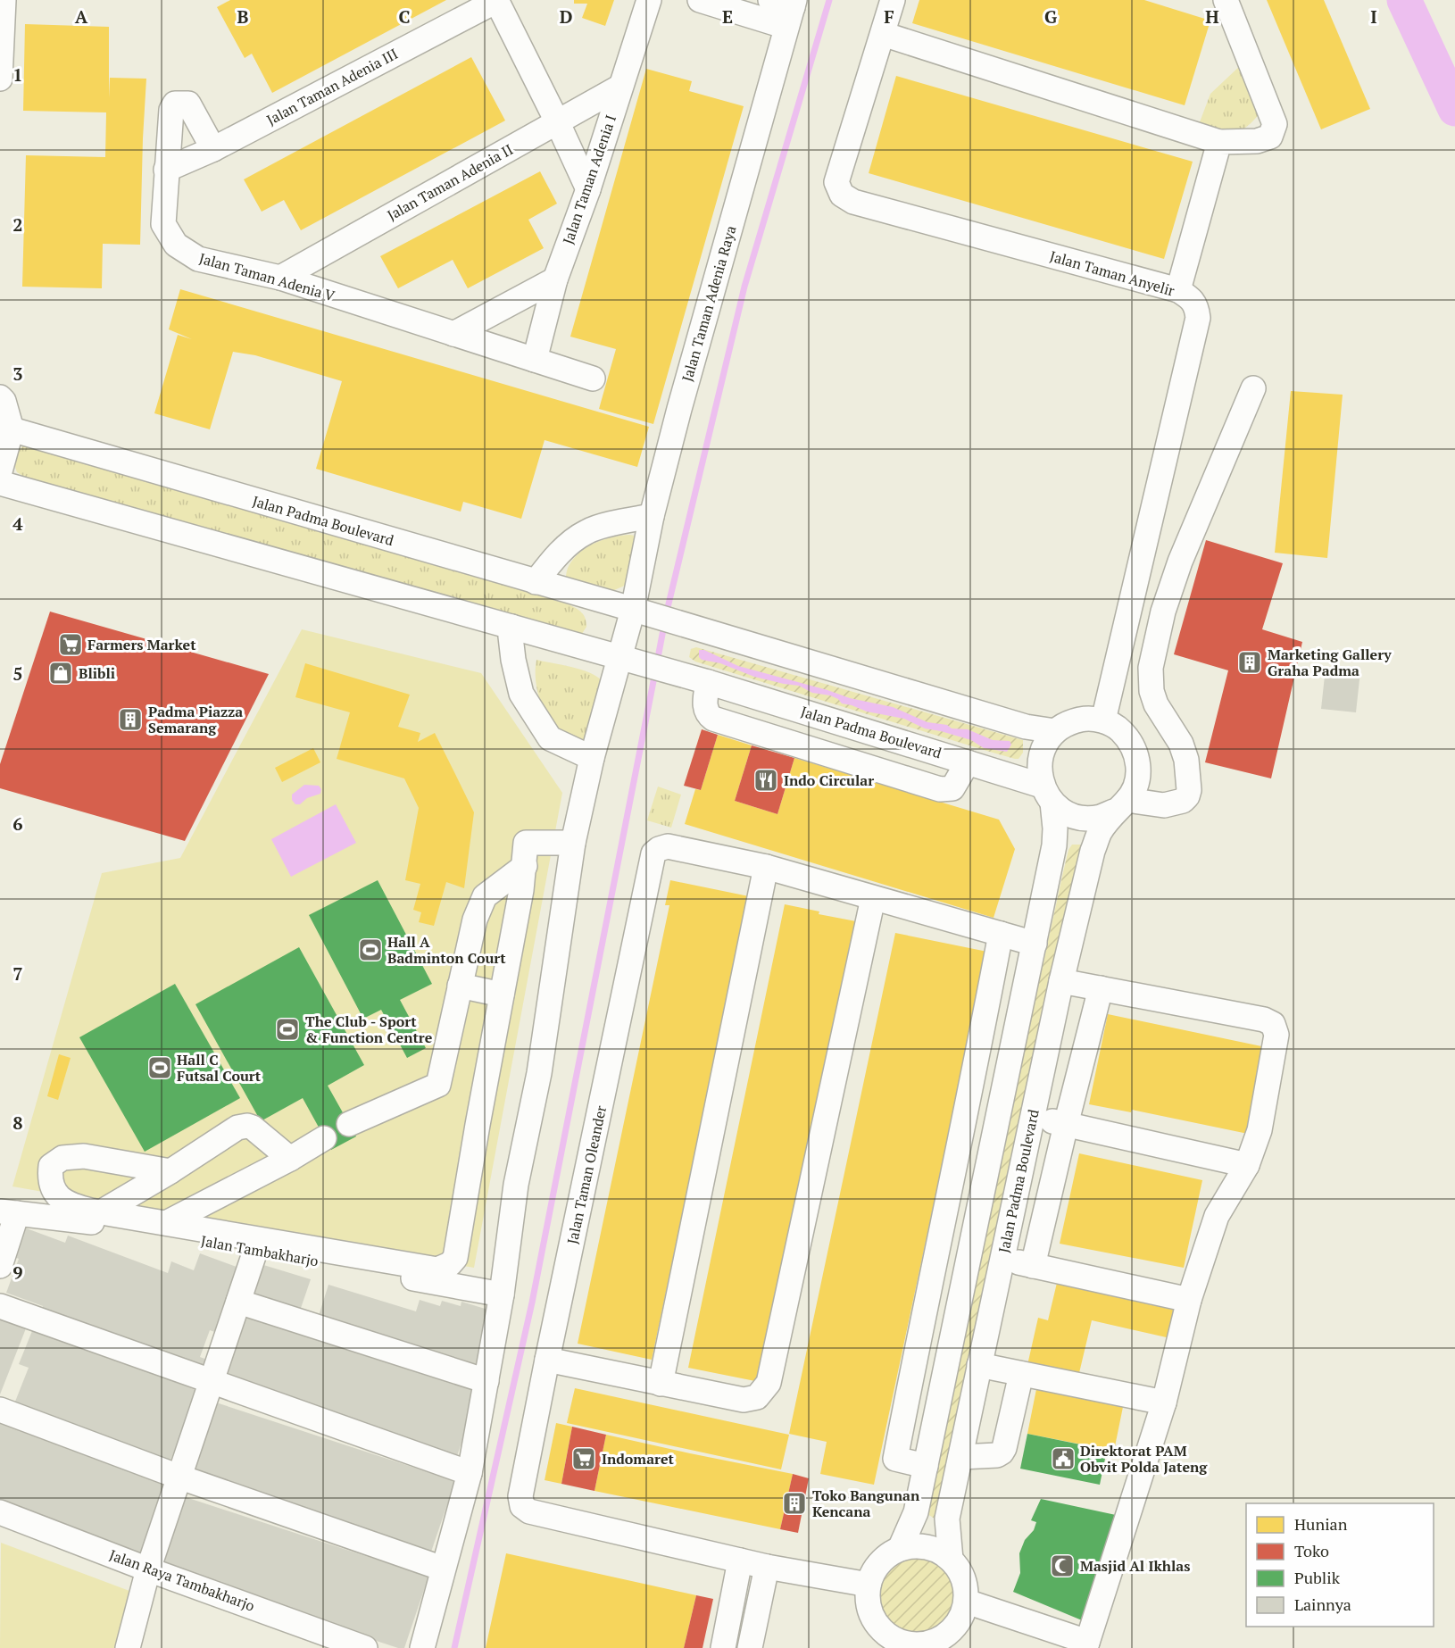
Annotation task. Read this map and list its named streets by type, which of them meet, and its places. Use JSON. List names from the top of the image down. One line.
{"streets":{"street":["Jalan Taman Adenia III","Jalan Taman Adenia I","Jalan Taman Adenia II","Jalan Taman Anyelir","Jalan Taman Adenia V","Jalan Taman Adenia Raya","Jalan Padma Boulevard","Jalan Taman Oleander","Jalan Tambakharjo","Jalan Raya Tambakharjo"]},"crossings":[["Jalan Taman Adenia III","Jalan Taman Adenia V"],["Jalan Taman Adenia I","Jalan Taman Adenia II"],["Jalan Taman Adenia I","Jalan Taman Adenia V"],["Jalan Taman Adenia II","Jalan Taman Adenia V"],["Jalan Taman Anyelir","Jalan Padma Boulevard"],["Jalan Taman Adenia Raya","Jalan Padma Boulevard"],["Jalan Taman Adenia Raya","Jalan Tambakharjo"]],"places":{"supermarket":["Farmers Market","Indomaret"],"building":["Marketing Gallery Graha Padma","Padma Piazza Semarang","Toko Bangunan Kencana"],"shop":["Blibli"],"restaurant":["Indo Circular"],"sports":["Hall A Badminton Court","The Club - Sport & Function Centre","Hall C Futsal Court"],"public building":["Direktorat PAM Obvit Polda Jateng"],"mosque":["Masjid Al Ikhlas"]},"legend":["Hunian","Toko","Publik","Lainnya"],"grid":{"columns":["A","B","C","D","E","F","G","H","I"],"rows":["1","2","3","4","5","6","7","8","9"]}}
